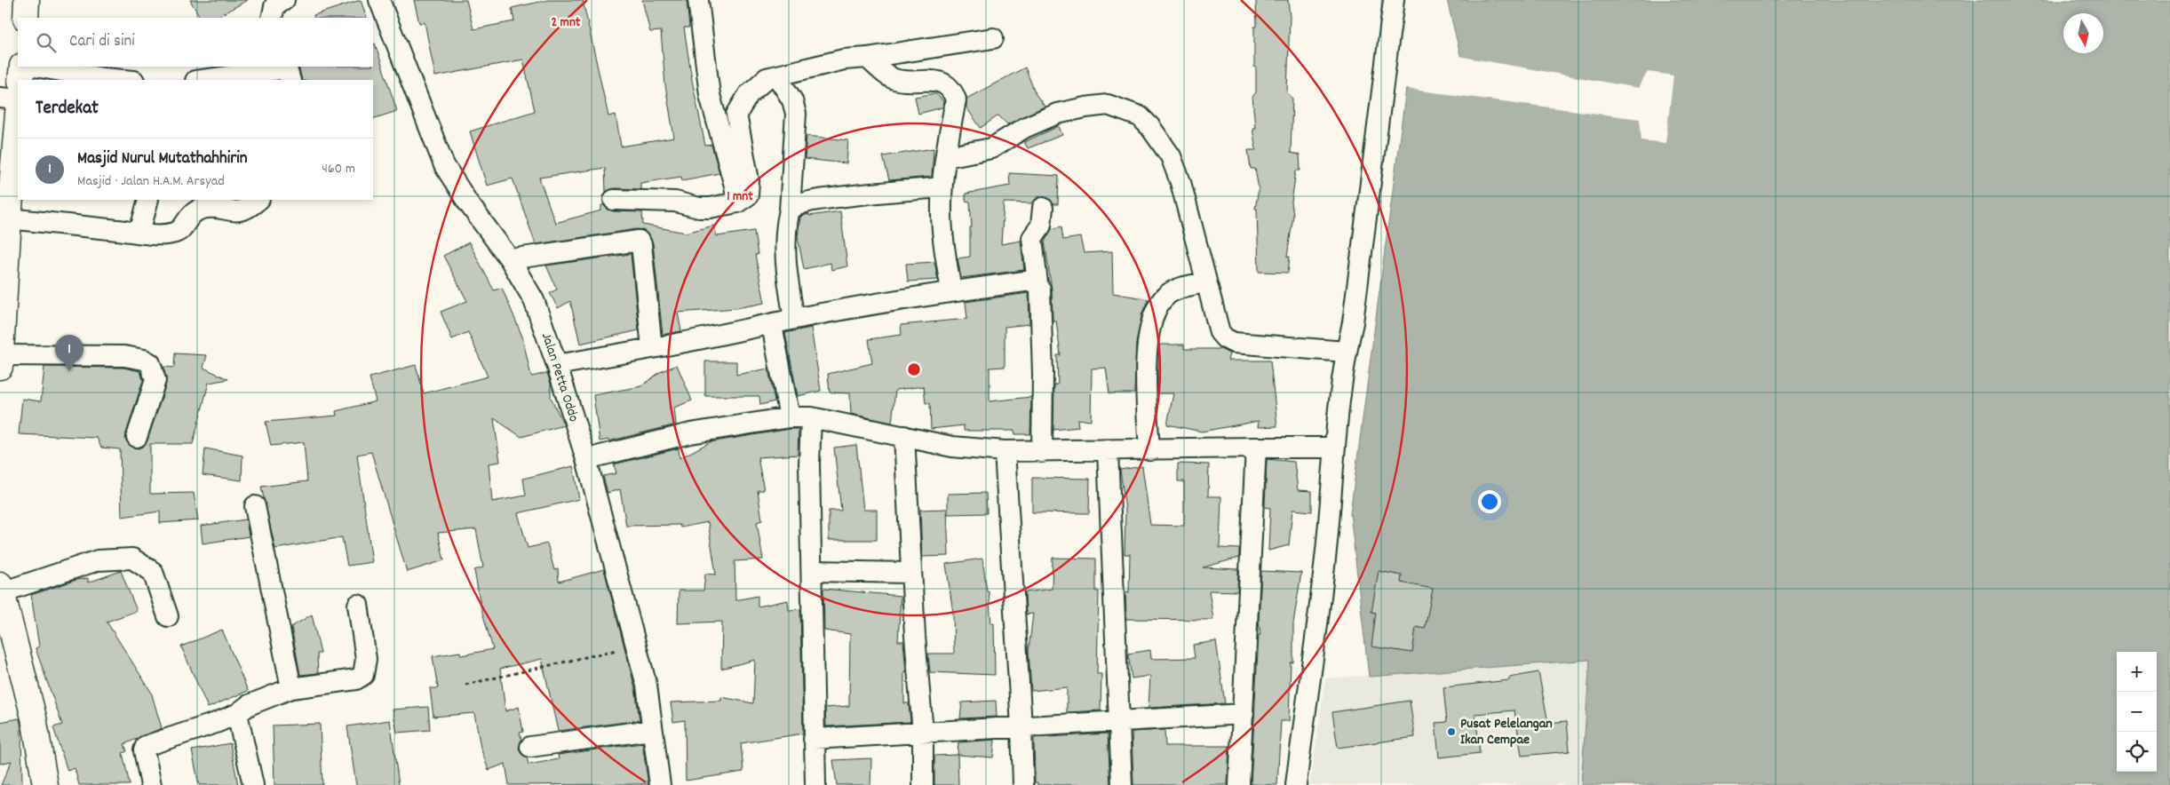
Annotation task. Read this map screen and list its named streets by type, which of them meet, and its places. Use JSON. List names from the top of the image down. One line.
{"streets":{"street":["Jalan Petta Oddo"]},"places":["Pusat Pelelangan Ikan Cempae"],"north":"bottom","page":{"search":"Cari di sini","heading":"Terdekat","list":[{"mark":"1","name":"Masjid Nurul Mutathahhirin","note":"Masjid · Jalan H.A.M. Arsyad","value":"460 m"}],"pins":"1","map_buttons":["+","−"]},"rings":["2 mnt","1 mnt"]}
